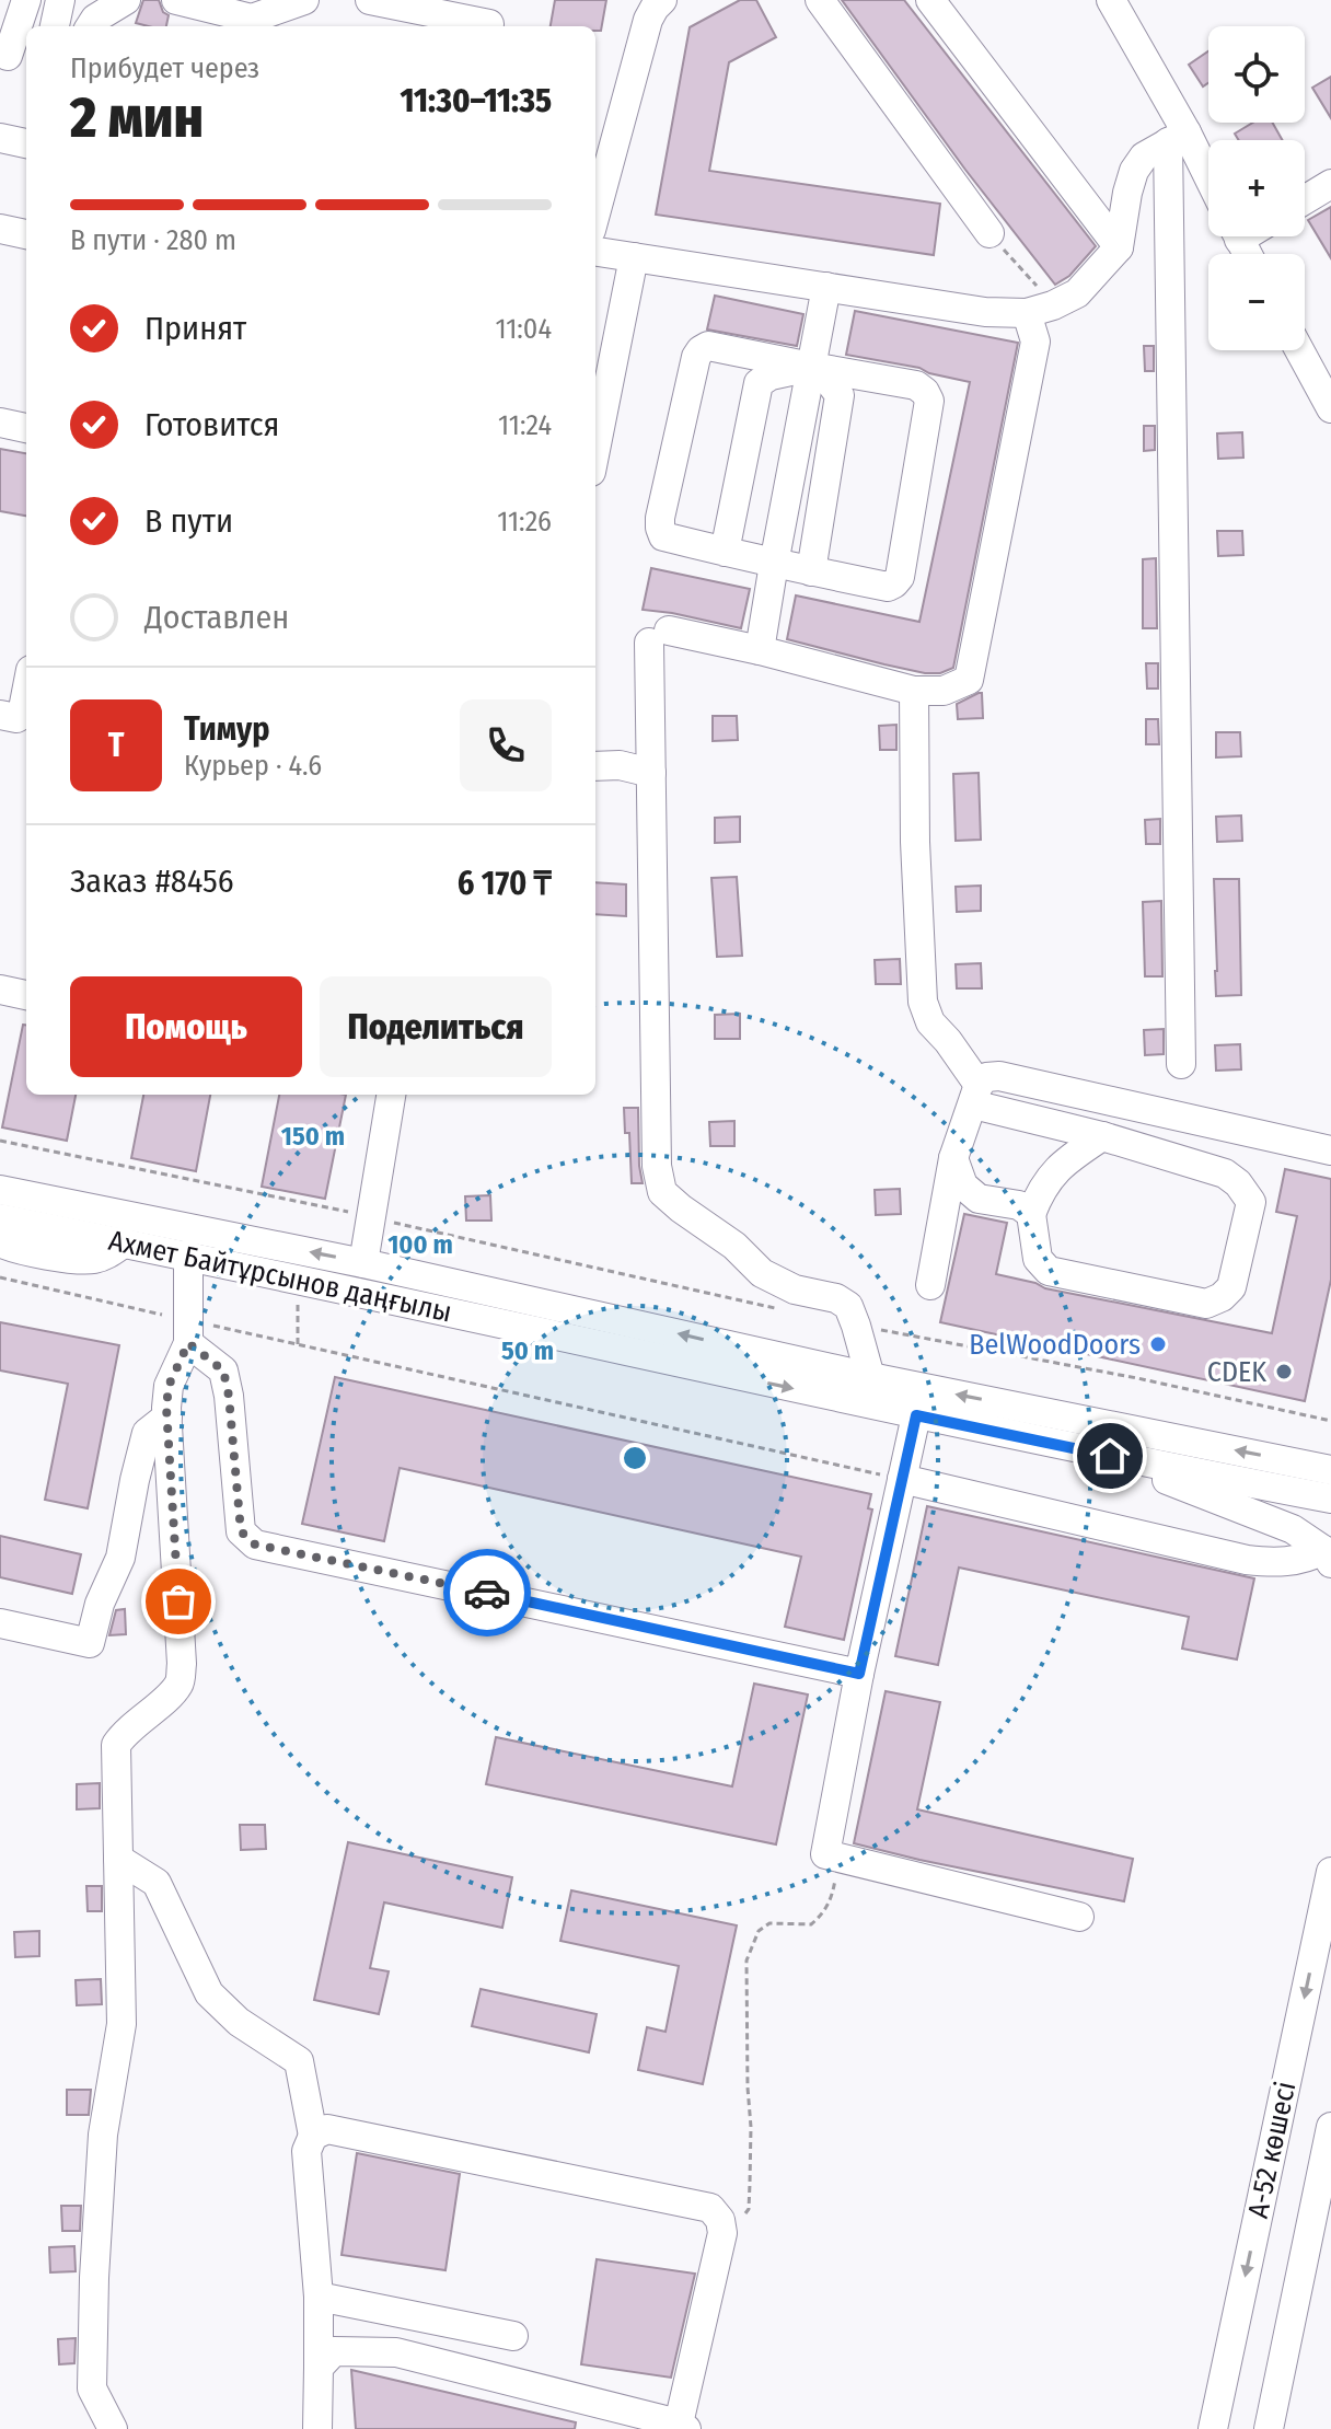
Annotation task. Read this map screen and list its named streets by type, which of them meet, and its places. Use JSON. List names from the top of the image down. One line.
{"streets":{"street":["Ахмет Байтұрсынов даңғылы","А-52 көшесі"]},"places":["BelWoodDoors","CDEK"],"page":{"map_buttons":["+","−"],"heading":["2 мин","Прибудет через","11:30–11:35"],"panel":["Тимур","Курьер · 4.6","Заказ #8456","6 170 ₸"],"bar":"В пути · 280 m","list":[["Принят","11:04"],["Готовится","11:24"],["В пути","11:26"],"Доставлен"],"round":"Т","buttons":["Помощь","Поделиться"]},"rings":["150 m","100 m","50 m"]}
